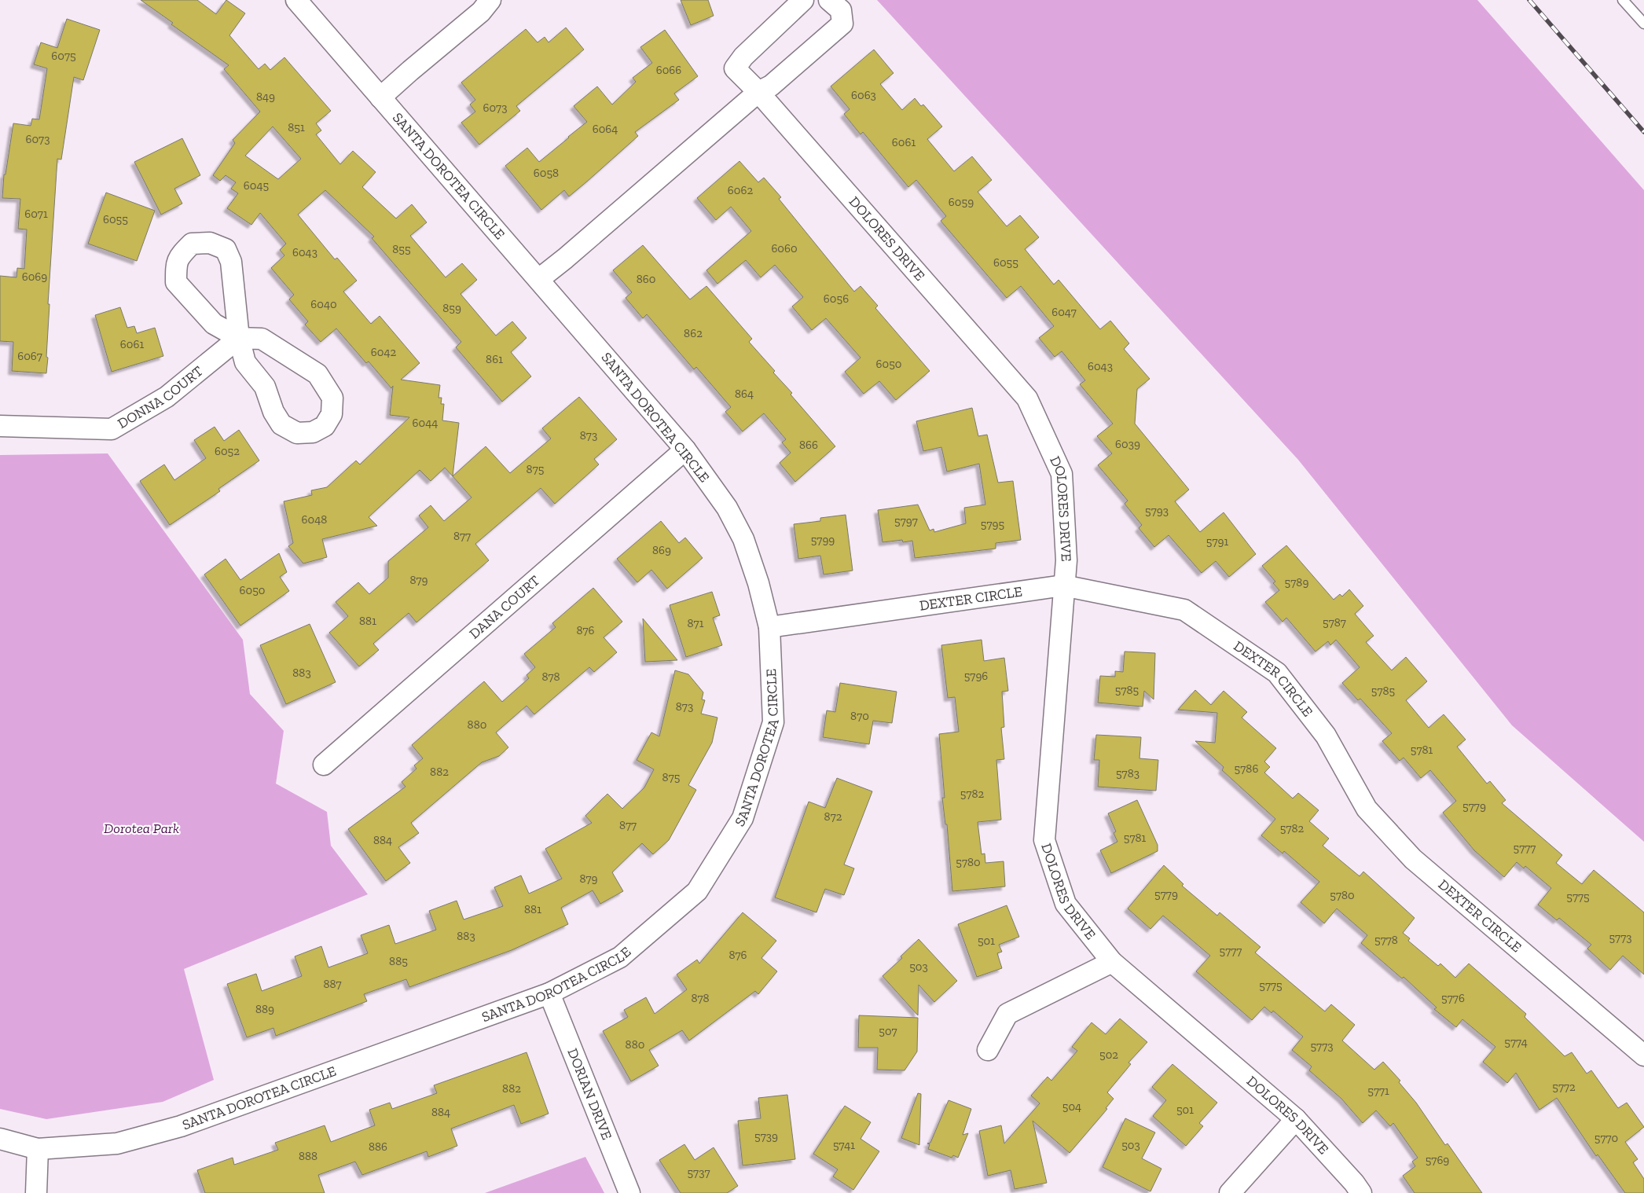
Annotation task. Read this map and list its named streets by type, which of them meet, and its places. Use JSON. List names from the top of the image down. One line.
{"streets":{"street":["SANTA DOROTEA CIRCLE","DOLORES DRIVE","DONNA COURT","DEXTER CIRCLE","DANA COURT","DORIAN DRIVE"]},"crossings":[["SANTA DOROTEA CIRCLE","DEXTER CIRCLE"],["SANTA DOROTEA CIRCLE","DANA COURT"],["SANTA DOROTEA CIRCLE","DORIAN DRIVE"],["DOLORES DRIVE","DEXTER CIRCLE"]],"parks":["Dorotea Park"],"house_numbers":["6075","6066","6063","849","6073","851","6064","6073","6061","6058","6045","6062","6059","6071","6055","6060","855","6043","6055","6069","860","6056","6040","859","6047","862","6061","6042","6067","861","6050","6043","864","6044","873","6039","866","6052","875","5793","6048","5797","5795","877","5799","5791","869","879","5789","6050","881","5787","871","876","883","5796","878","5785","5785","873","870","880","5781","5786","882","5783","875","5782","5779","872","877","5782","5781","884","5777","5780","879","5779","5780","5775","881","883","5773","5778","501","5777","876","885","503","887","5775","878","5776","889","507","5774","880","5773","502","5772","882","5771","504","501","884","5739","5770","5741","503","886","888","5769","5737"]}
